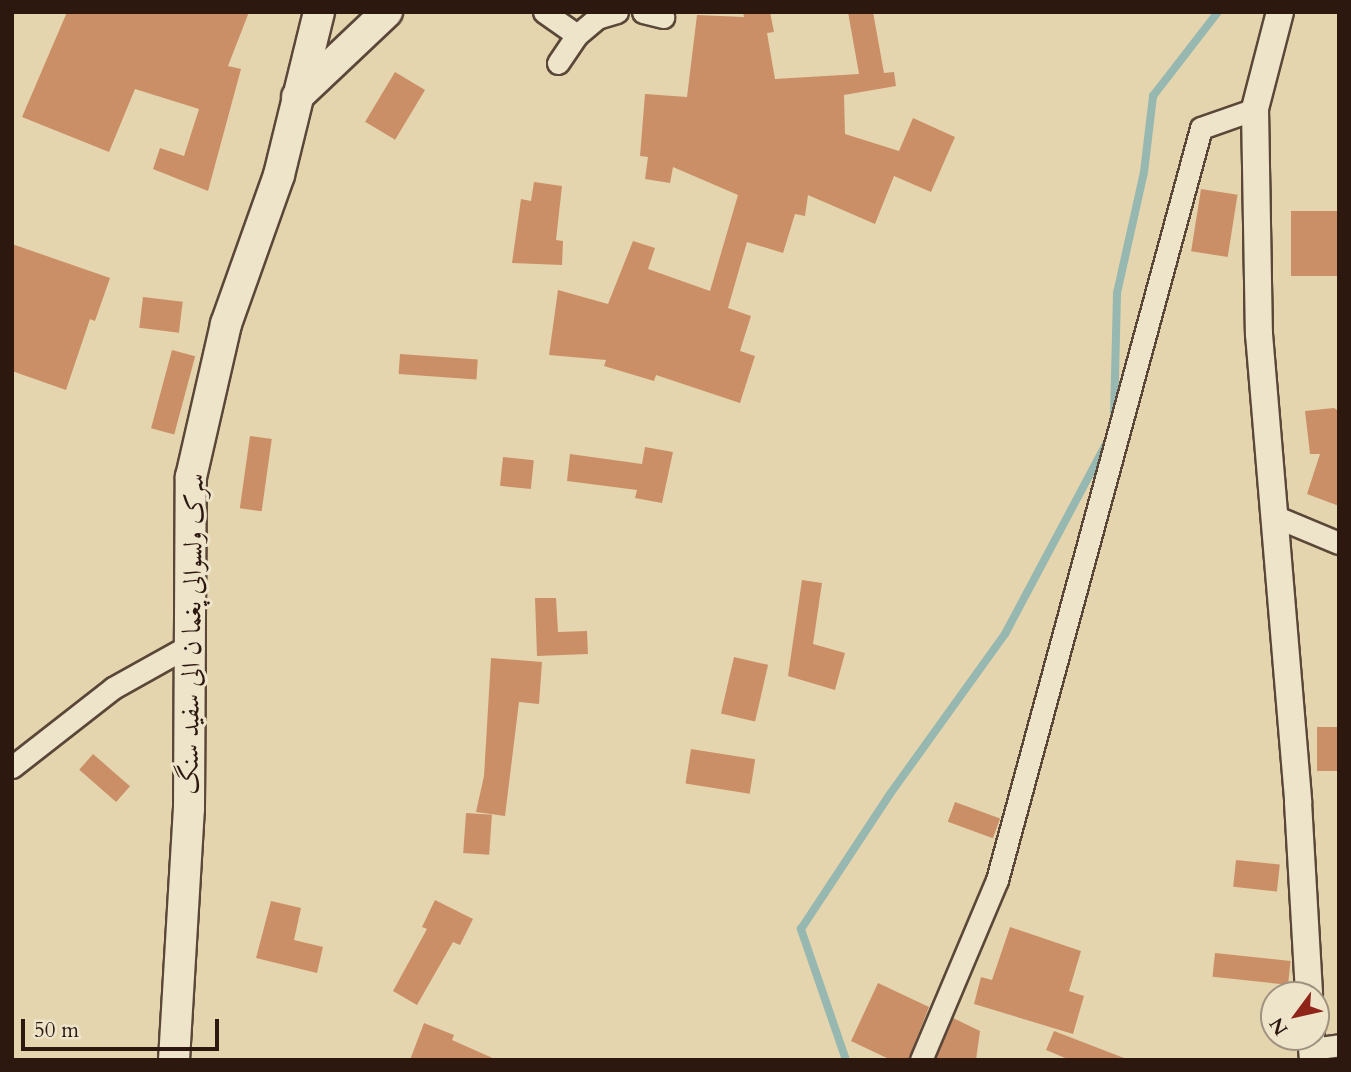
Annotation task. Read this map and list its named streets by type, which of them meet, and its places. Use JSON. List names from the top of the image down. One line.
{"streets":{"main road":["سرک ولسوالی پغما ن الی سفید سنگ"]},"scale_bar":"50 m","north":"bottom left"}
